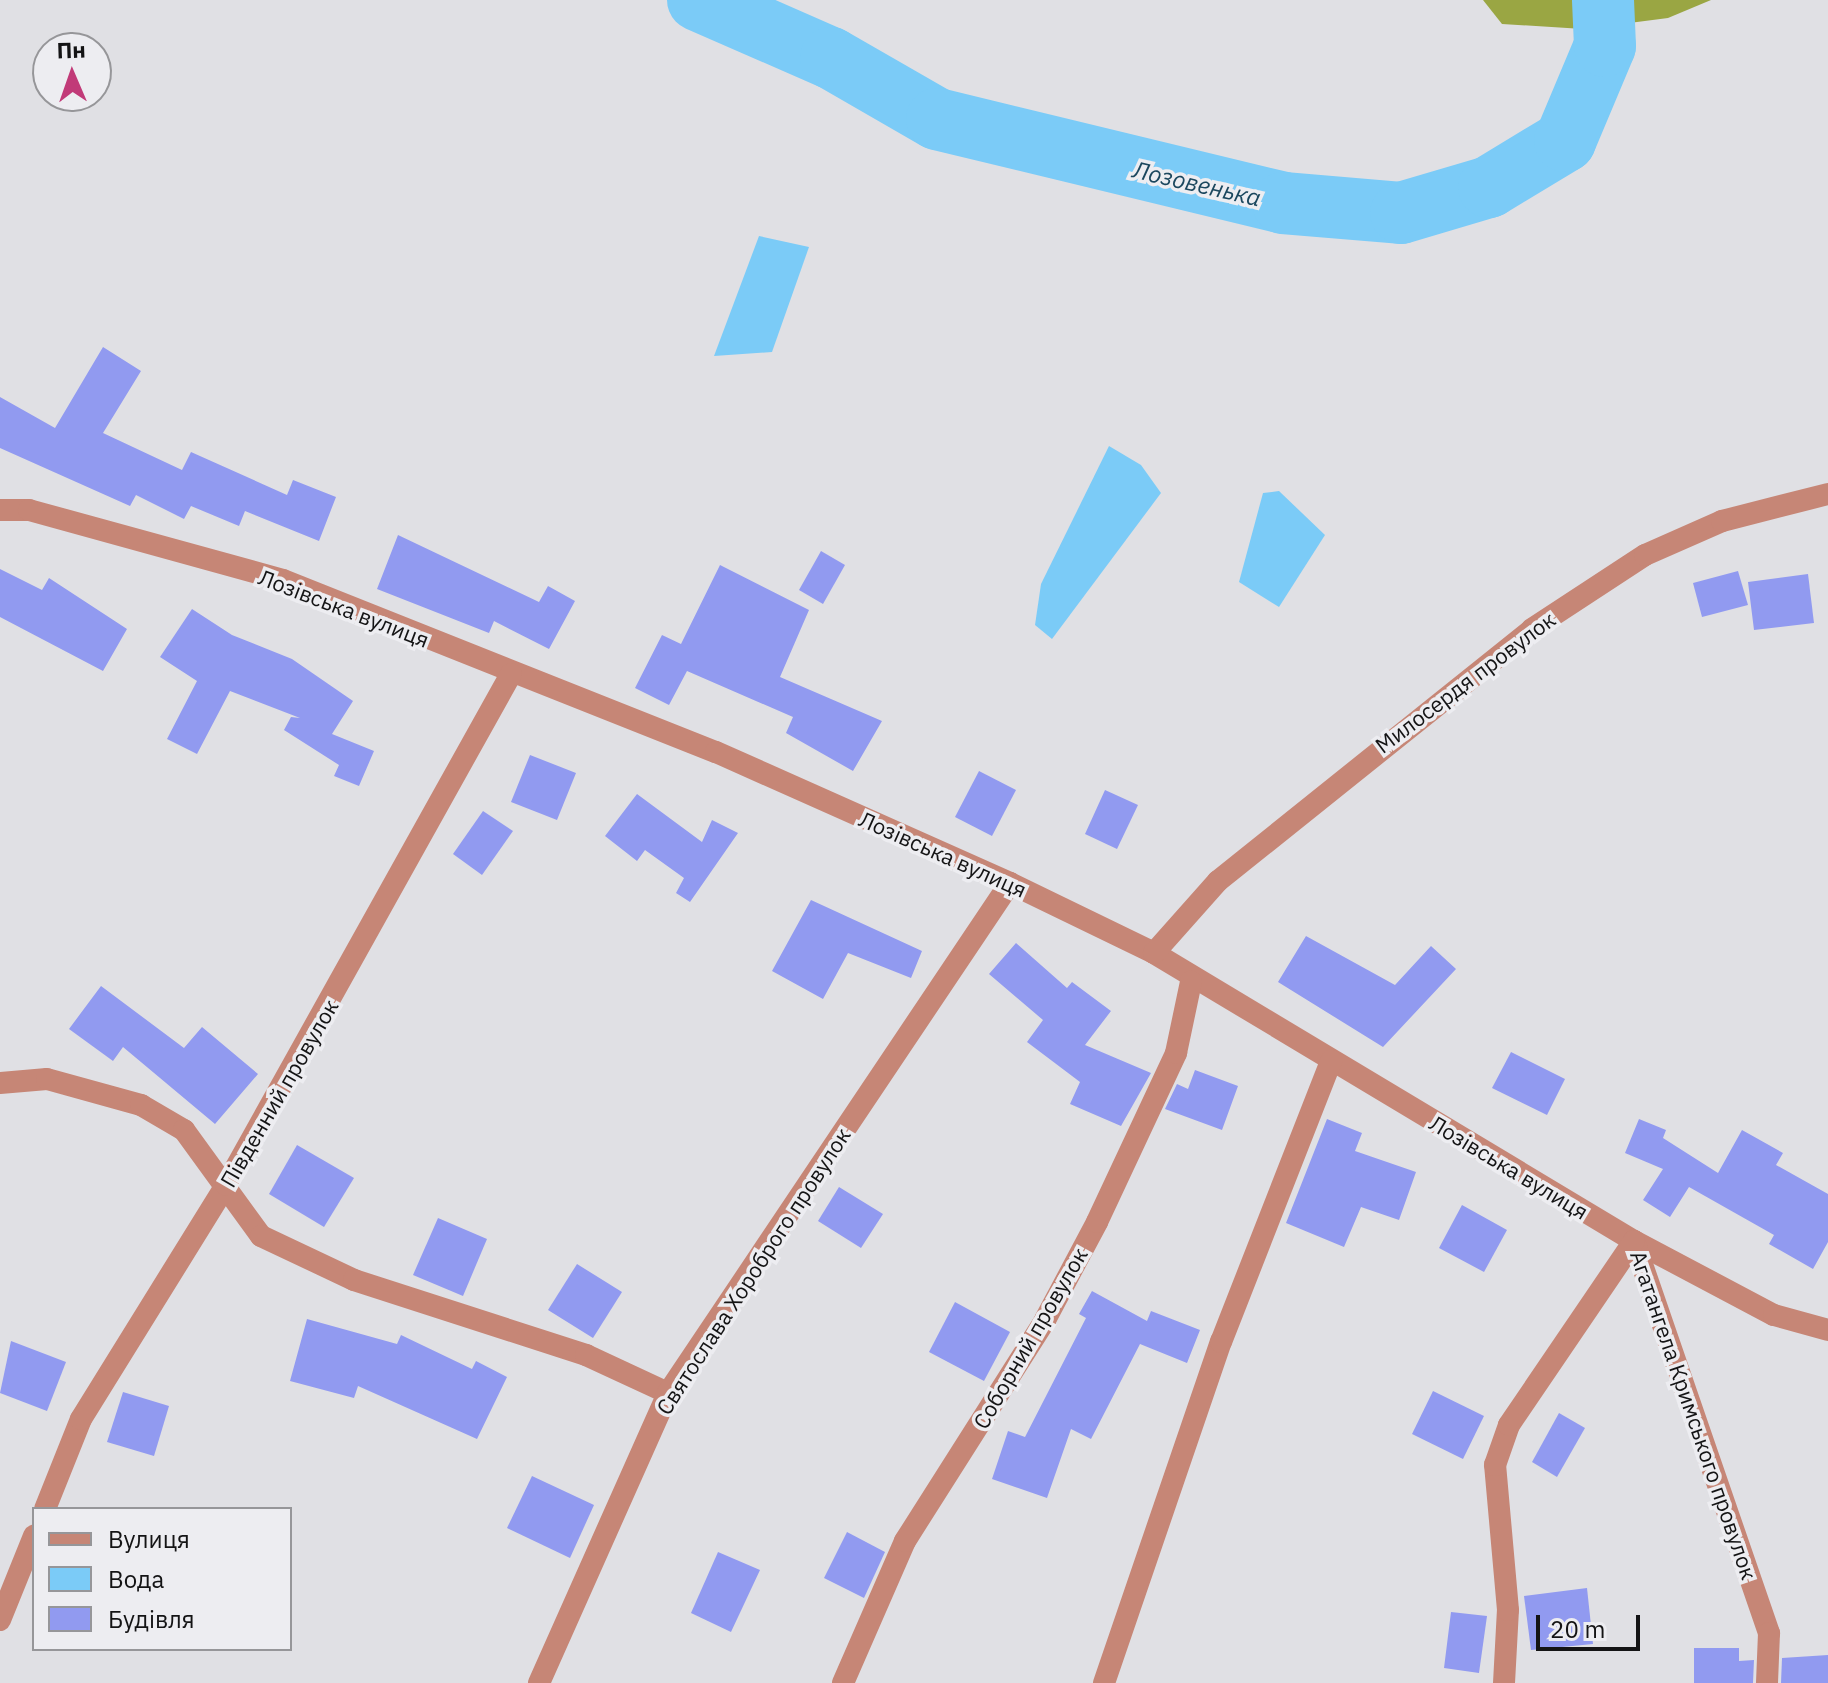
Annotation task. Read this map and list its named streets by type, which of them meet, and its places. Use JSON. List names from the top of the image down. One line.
{"streets":{"street":["Лозівська вулиця","Милосердя провулок","Південний провулок","Святослава Хороброго провулок","Соборний провулок","Агатангела Кримського провулок"]},"crossings":[["Лозівська вулиця","Милосердя провулок"],["Лозівська вулиця","Південний провулок"],["Лозівська вулиця","Святослава Хороброго провулок"],["Лозівська вулиця","Соборний провулок"],["Лозівська вулиця","Агатангела Кримського провулок"]],"water":["Лозовенька"],"legend":["Вулиця","Вода","Будівля"],"scale_bar":"20 m","north":"top"}
